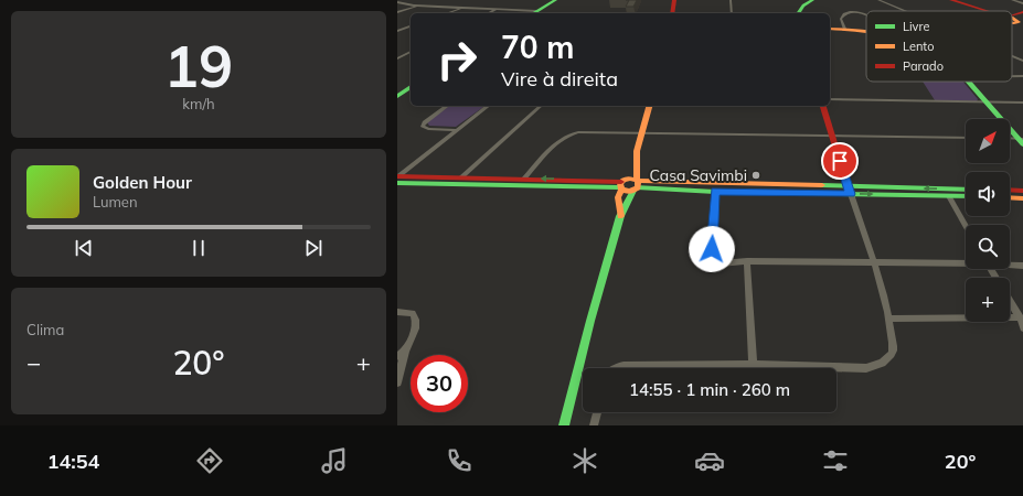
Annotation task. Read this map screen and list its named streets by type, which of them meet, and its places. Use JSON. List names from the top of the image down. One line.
{"places":["Casa Savimbi"],"legend":["Livre","Lento","Parado"],"north":"top right","page":{"tile":[["19","km/h"],"Clima"],"turn":["70 m","Vire à direita"],"map_buttons":"+","song":["Golden Hour","Lumen"],"heat":["−","20°","+"],"limit":"30","trip":"14:55 · 1 min · 260 m","tabs":["14:54","20°"]}}
